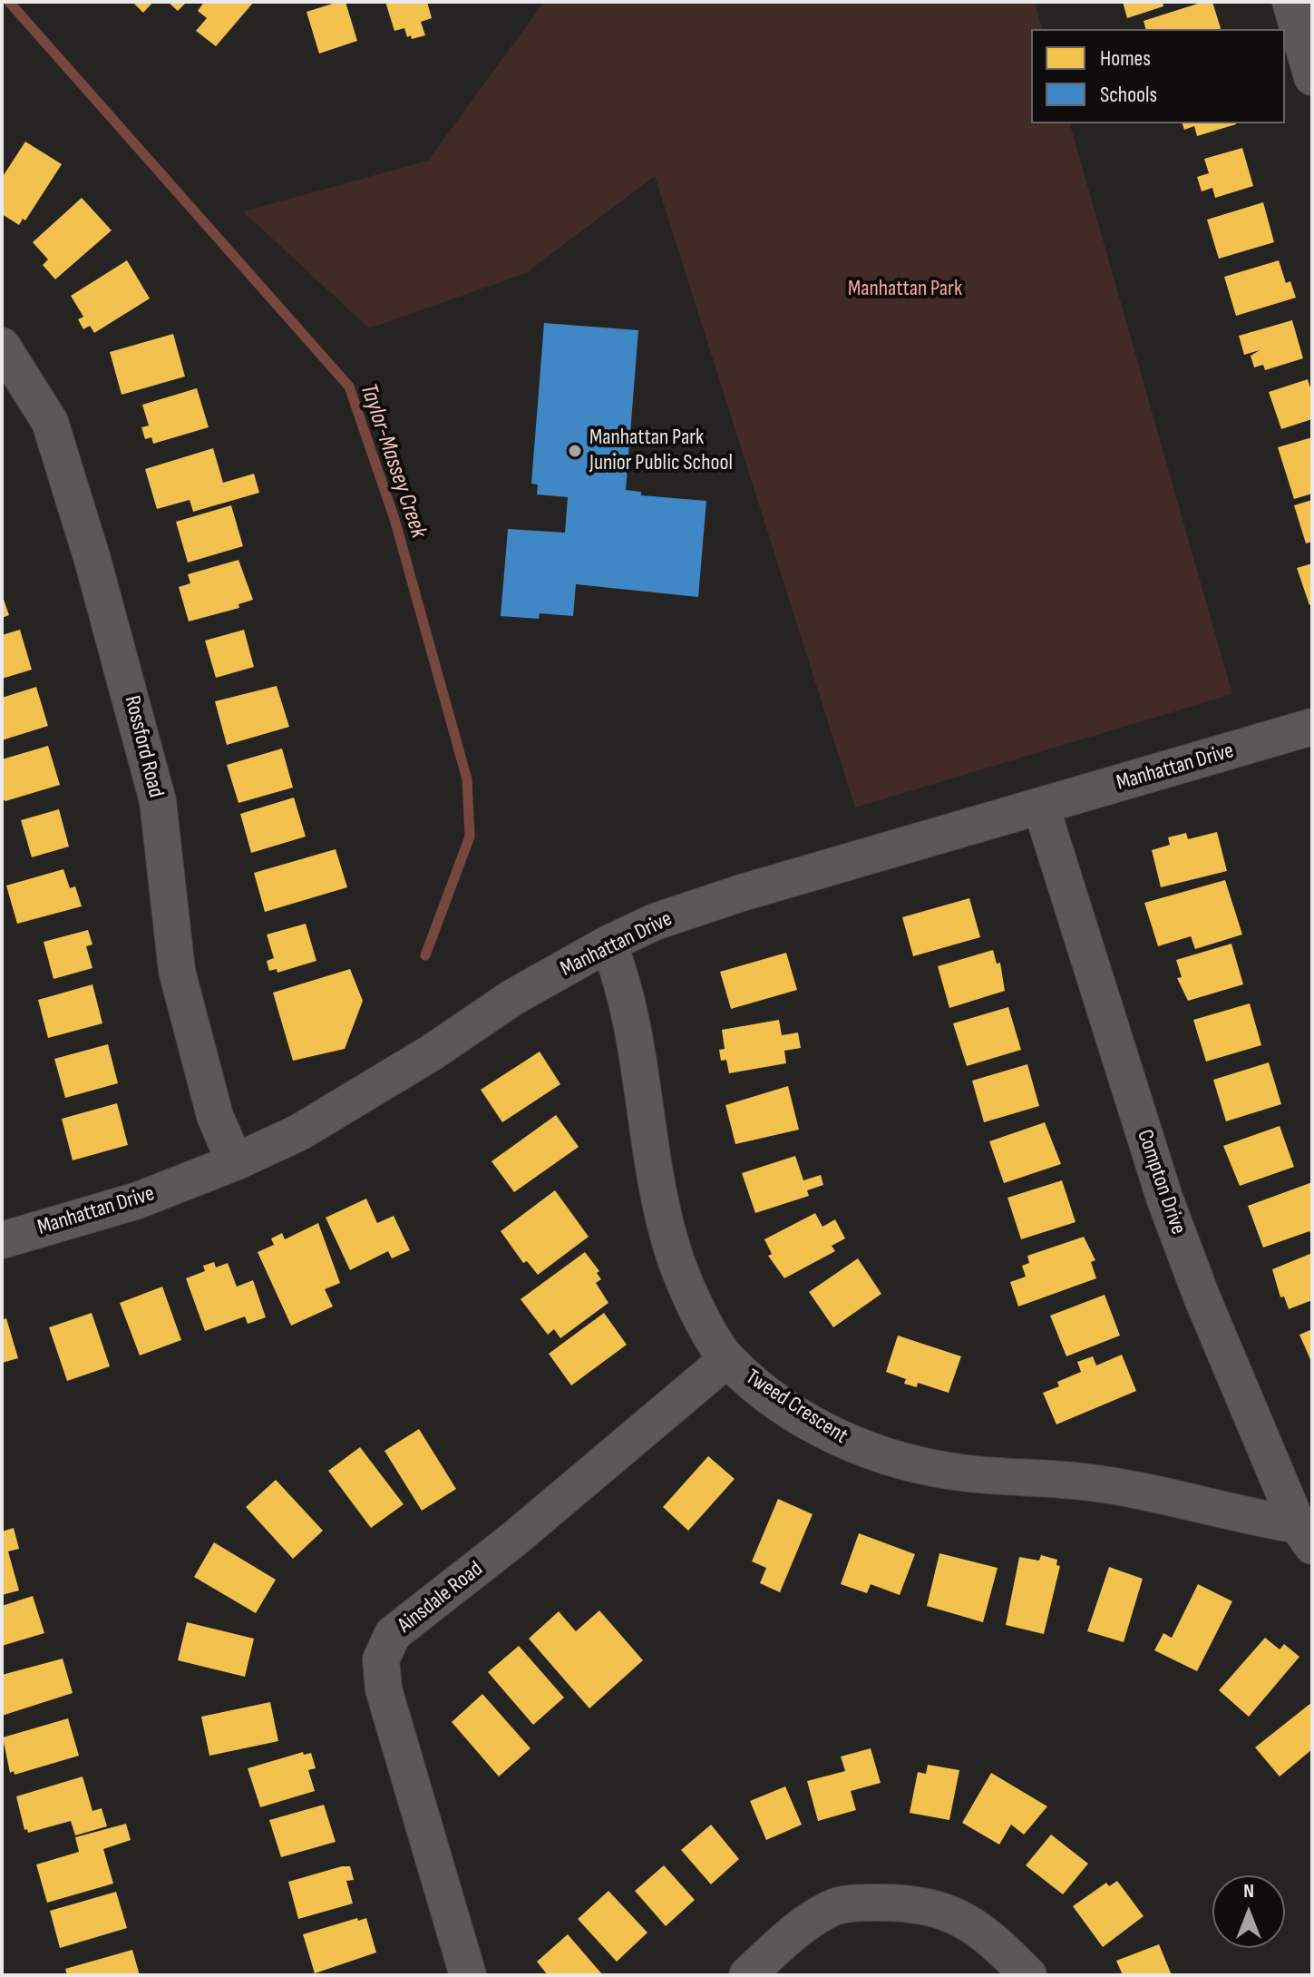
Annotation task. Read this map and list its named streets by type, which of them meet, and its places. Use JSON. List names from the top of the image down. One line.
{"streets":{"street":["Rossford Road","Manhattan Drive","Compton Drive","Tweed Crescent","Ainsdale Road"]},"crossings":[["Rossford Road","Manhattan Drive"],["Manhattan Drive","Compton Drive"],["Manhattan Drive","Tweed Crescent"],["Compton Drive","Tweed Crescent"],["Tweed Crescent","Ainsdale Road"]],"water":["Taylor-Massey Creek"],"parks":["Manhattan Park"],"places":["Manhattan Park Junior Public School"],"legend":["Homes","Schools"],"north":"top"}
